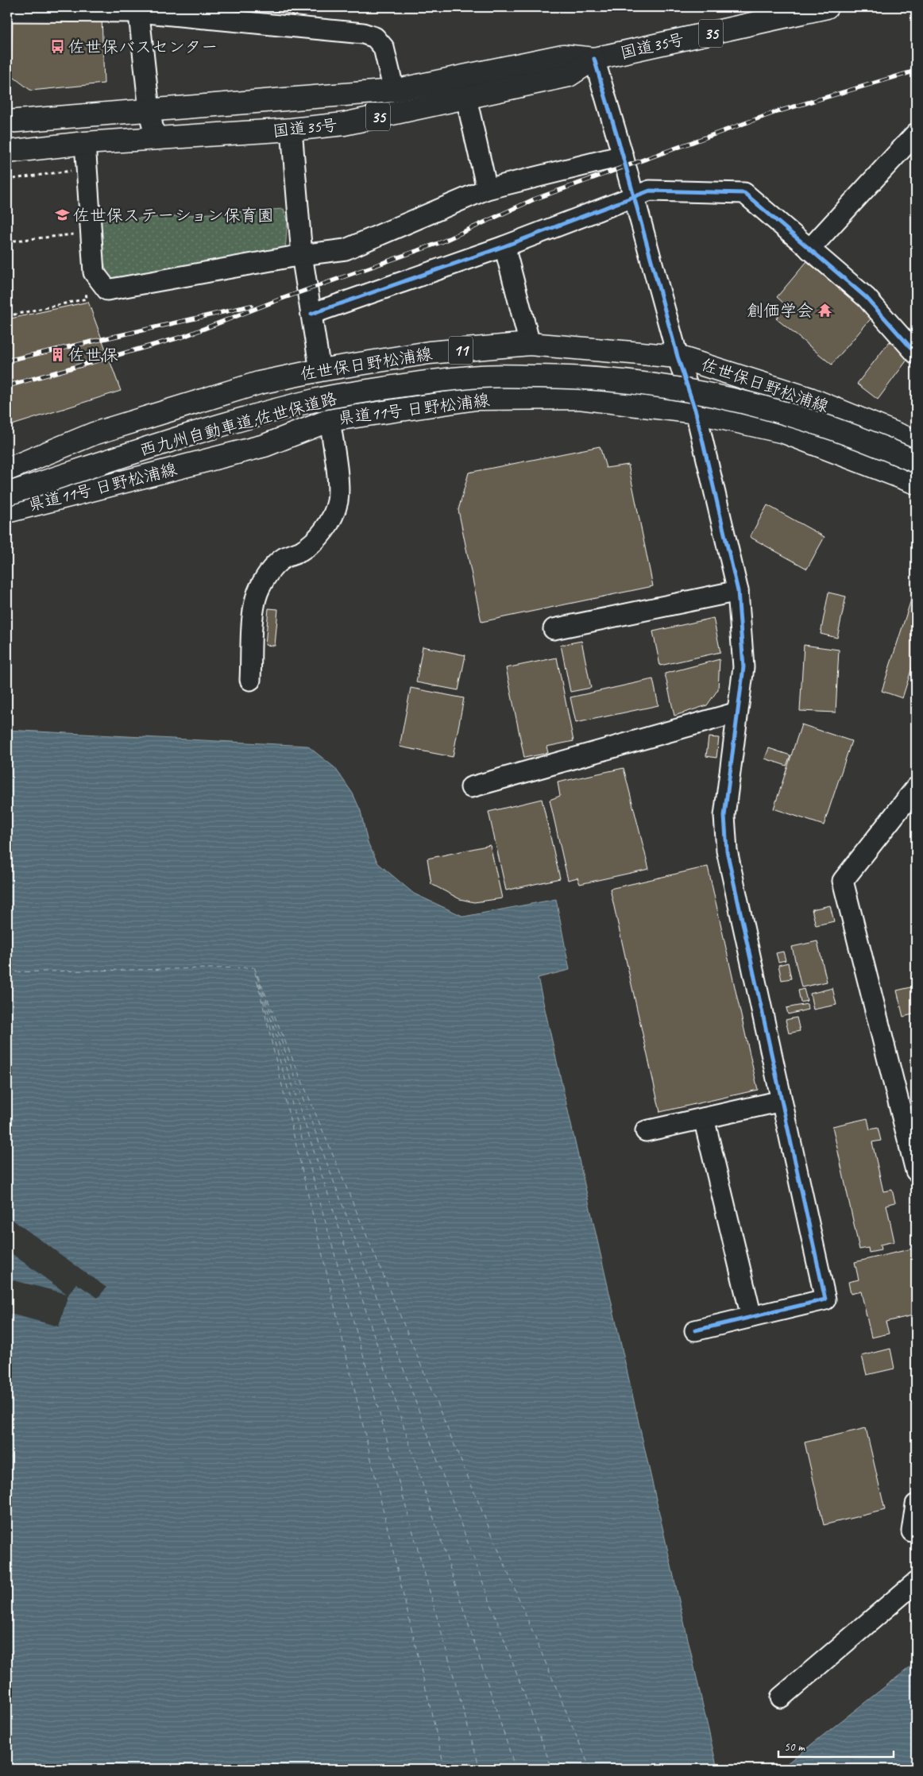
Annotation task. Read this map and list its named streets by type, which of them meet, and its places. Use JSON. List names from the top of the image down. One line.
{"streets":{"main road":["35","国道35号","11","佐世保日野松浦線","県道11号 日野松浦線","西九州自動車道;佐世保道路"]},"crossings":[["県道11号 日野松浦線","西九州自動車道;佐世保道路"]],"places":{"bus stop":["佐世保バスセンター"],"school or university":["佐世保ステーション保育園"],"temple":["創価学会"],"building":["佐世保"]},"scale_bar":"50 m"}
